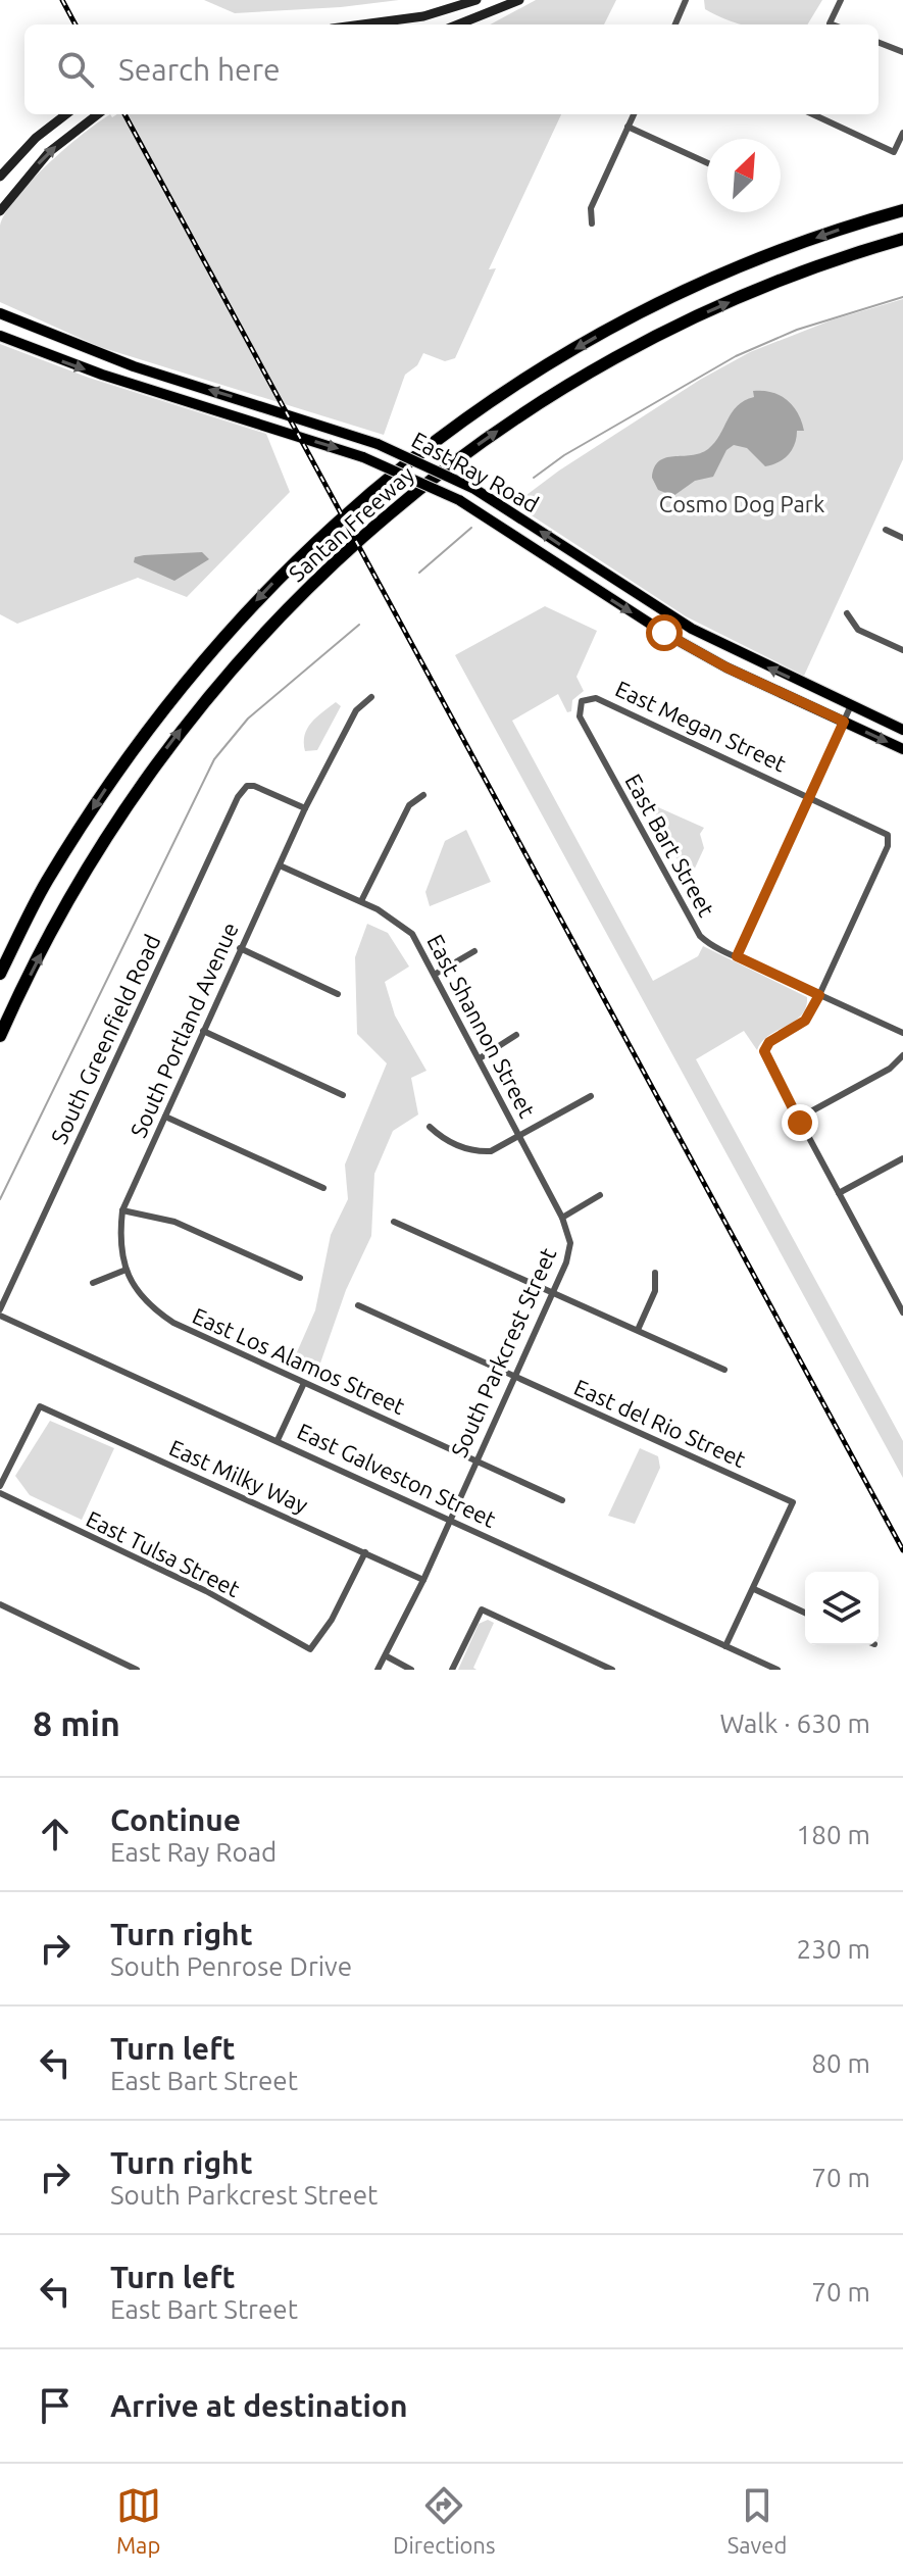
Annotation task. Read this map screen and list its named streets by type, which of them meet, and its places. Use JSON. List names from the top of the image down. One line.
{"streets":{"highway":["Santan Freeway"],"main road":["East Ray Road"],"street":["East Megan Street","East Bart Street","East Shannon Street","South Portland Avenue","South Greenfield Road","South Parkcrest Street","East Los Alamos Street","East del Rio Street","East Galveston Street","East Milky Way","East Tulsa Street"]},"crossings":[["East Megan Street","East Bart Street"],["East Shannon Street","South Portland Avenue"],["East Shannon Street","South Parkcrest Street"],["South Portland Avenue","South Greenfield Road"],["South Portland Avenue","East Los Alamos Street"],["South Parkcrest Street","East Los Alamos Street"],["South Parkcrest Street","East del Rio Street"],["South Parkcrest Street","East Galveston Street"],["South Parkcrest Street","East Milky Way"],["East Milky Way","East Tulsa Street"]],"parks":["Cosmo Dog Park"],"north":"top right","page":{"search":"Search here","heading":["8 min","Walk · 630 m"],"list":[["Continue","East Ray Road","180 m"],["Turn right","South Penrose Drive","230 m"],["Turn left","East Bart Street","80 m"],["Turn right","South Parkcrest Street","70 m"],["Turn left","East Bart Street","70 m"],"Arrive at destination"],"nav":["Map","Directions","Saved"]}}
